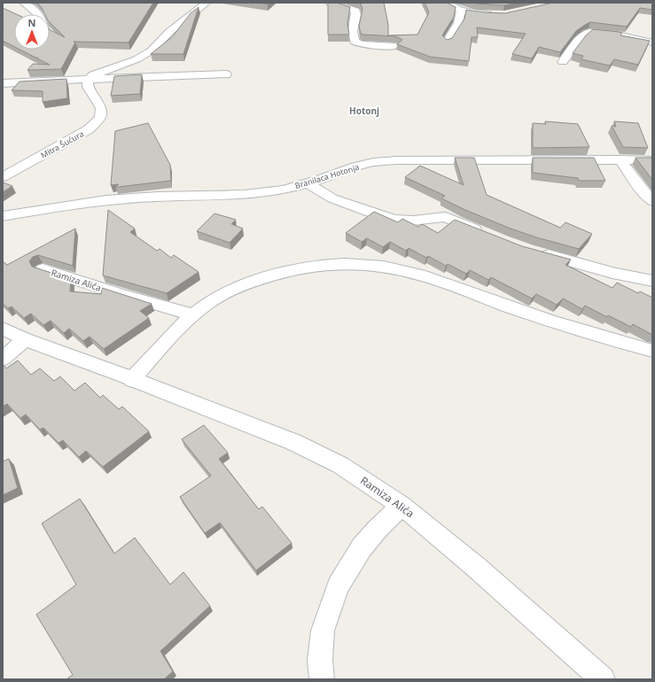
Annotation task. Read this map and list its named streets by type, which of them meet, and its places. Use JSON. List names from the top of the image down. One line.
{"streets":{"street":["Mitra Šućura","Branilaca Hotonja","Ramiza Alića"]},"districts":["Hotonj"],"north":"top"}
